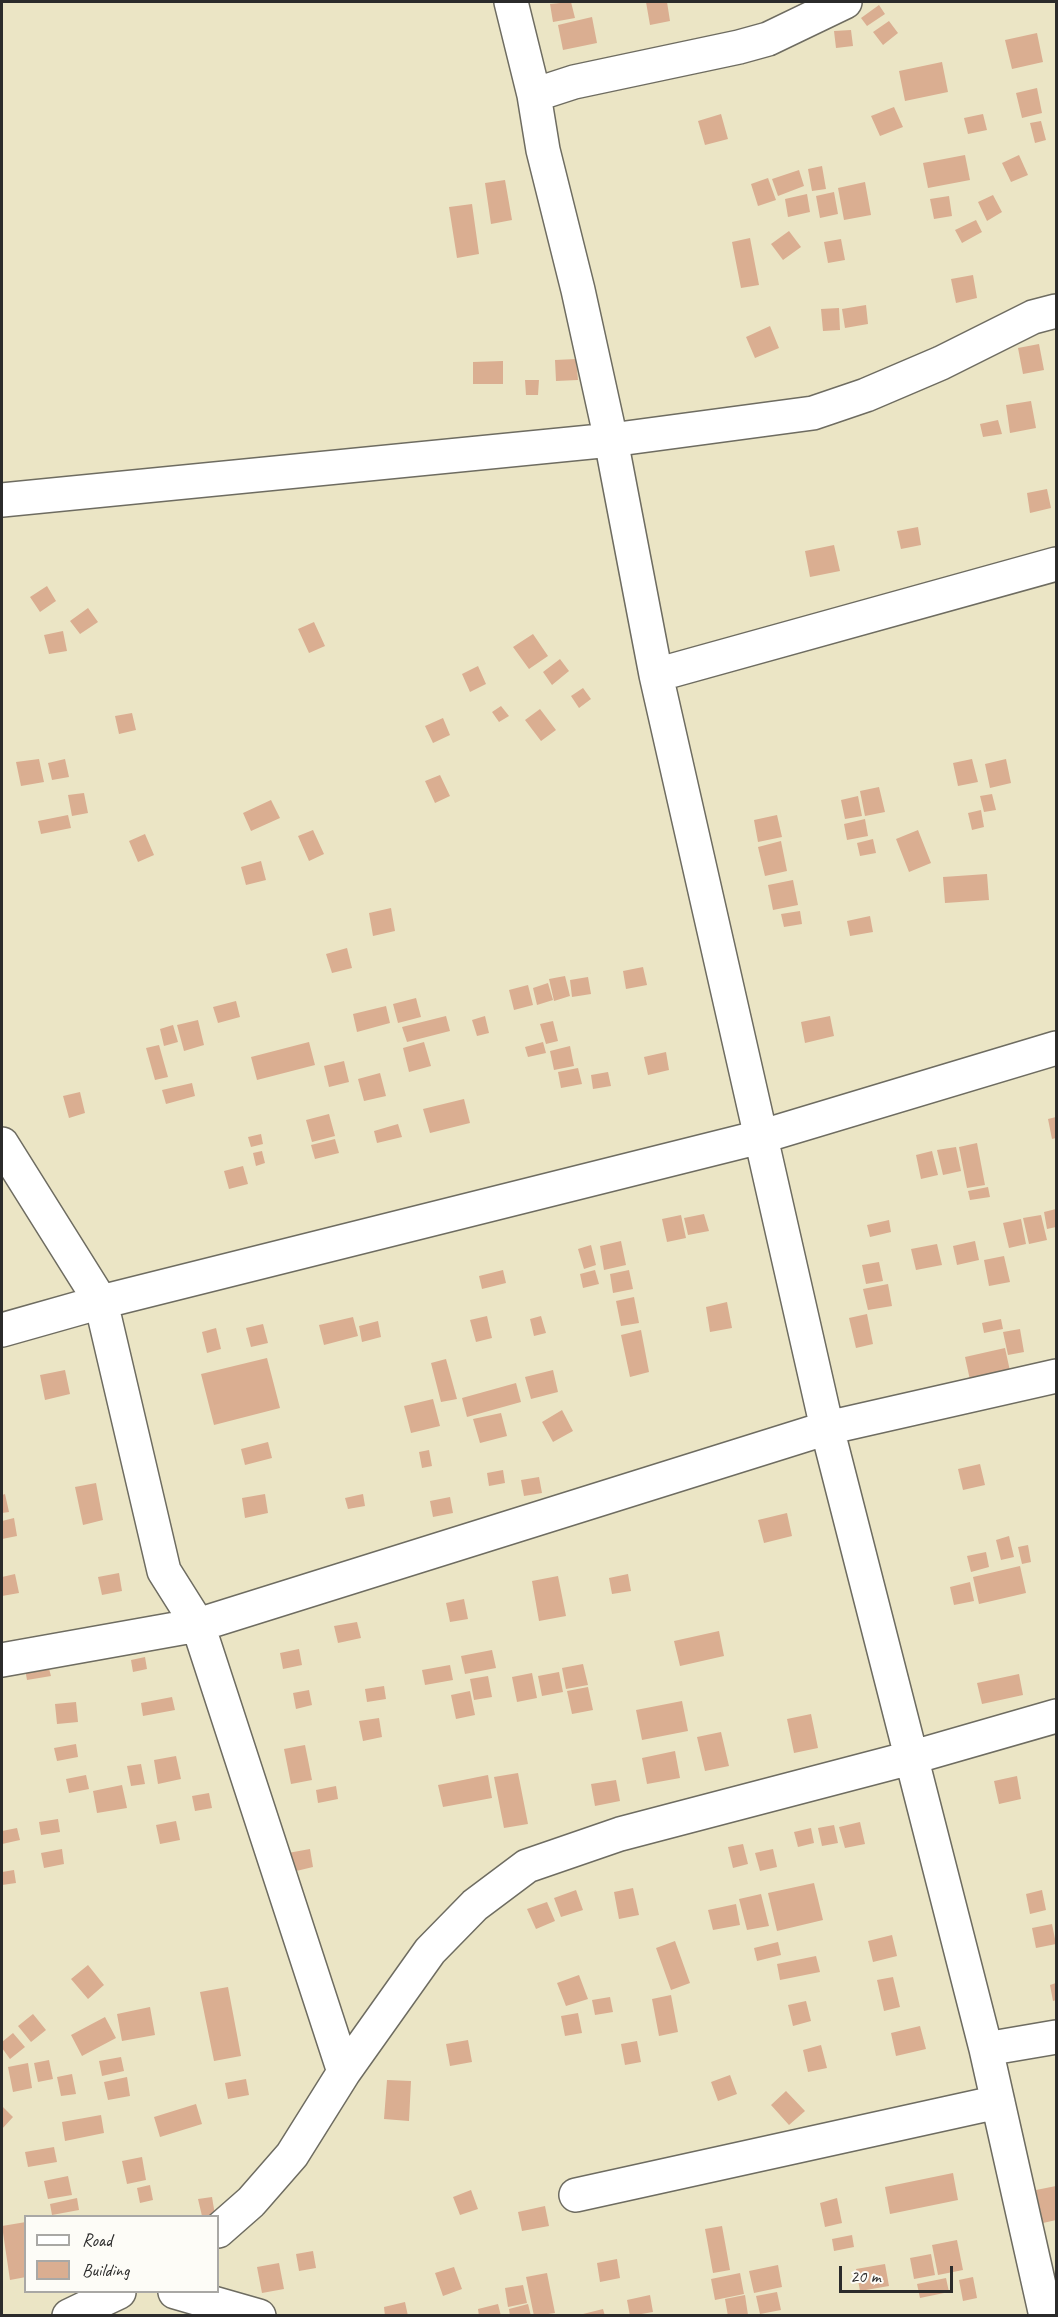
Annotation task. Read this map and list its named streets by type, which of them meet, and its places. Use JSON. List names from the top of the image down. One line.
{"legend":["Road","Building"],"scale_bar":"20 m"}
